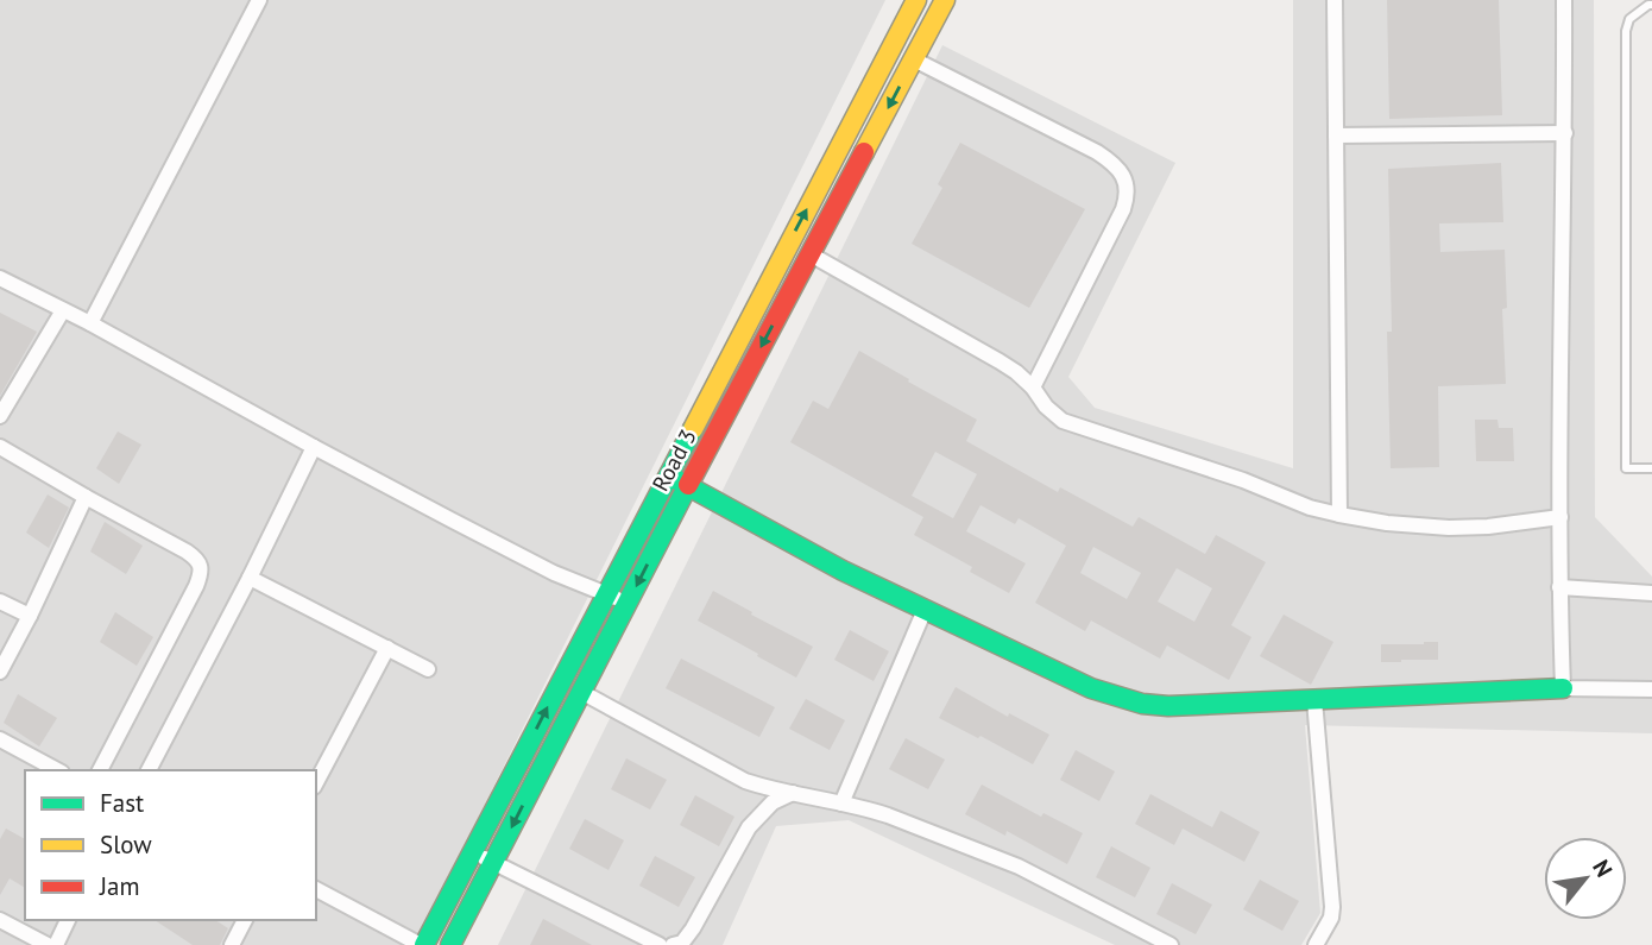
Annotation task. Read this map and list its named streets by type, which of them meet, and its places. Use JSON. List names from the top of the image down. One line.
{"streets":{"street":["Road 3"]},"legend":["Fast","Slow","Jam"],"north":"top right"}
